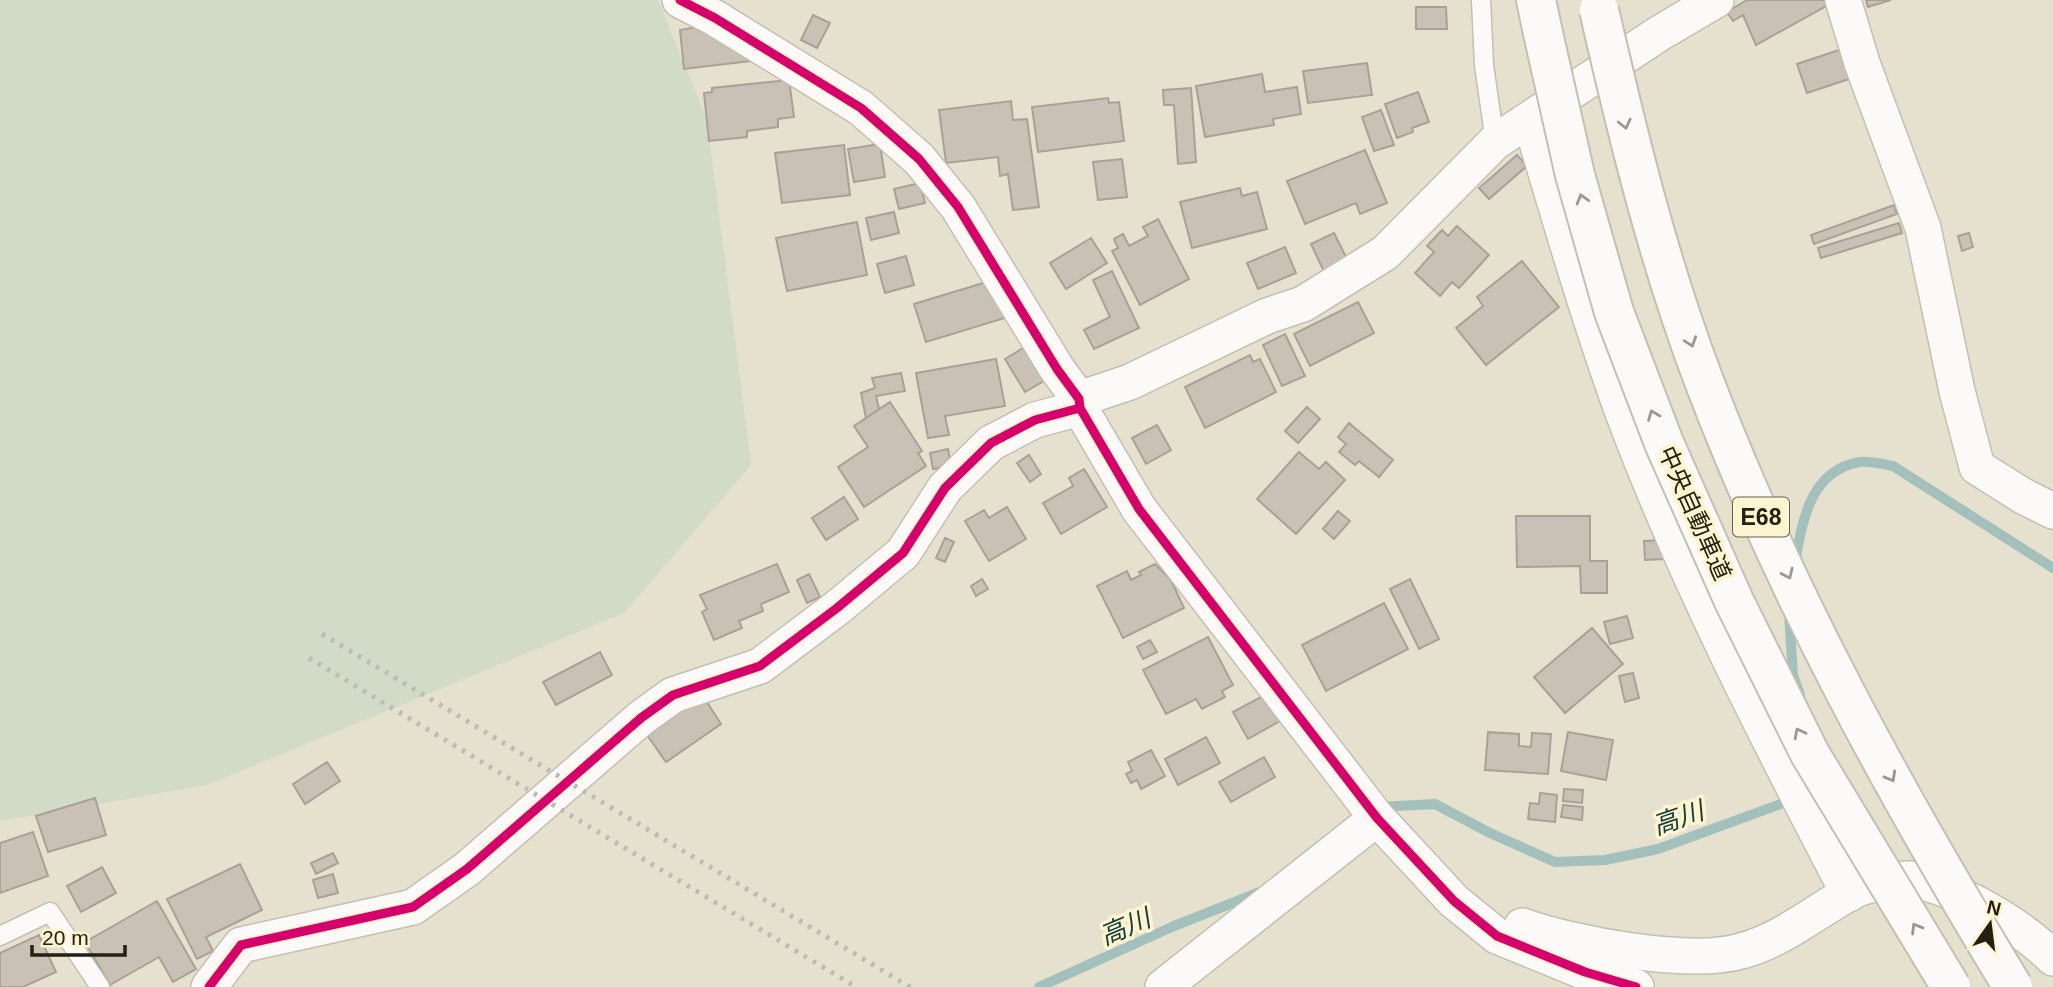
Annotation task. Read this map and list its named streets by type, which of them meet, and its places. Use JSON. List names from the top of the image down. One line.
{"streets":{"highway":["中央自動車道","E68"]},"water":["高川"],"scale_bar":"20 m","north":"top"}
